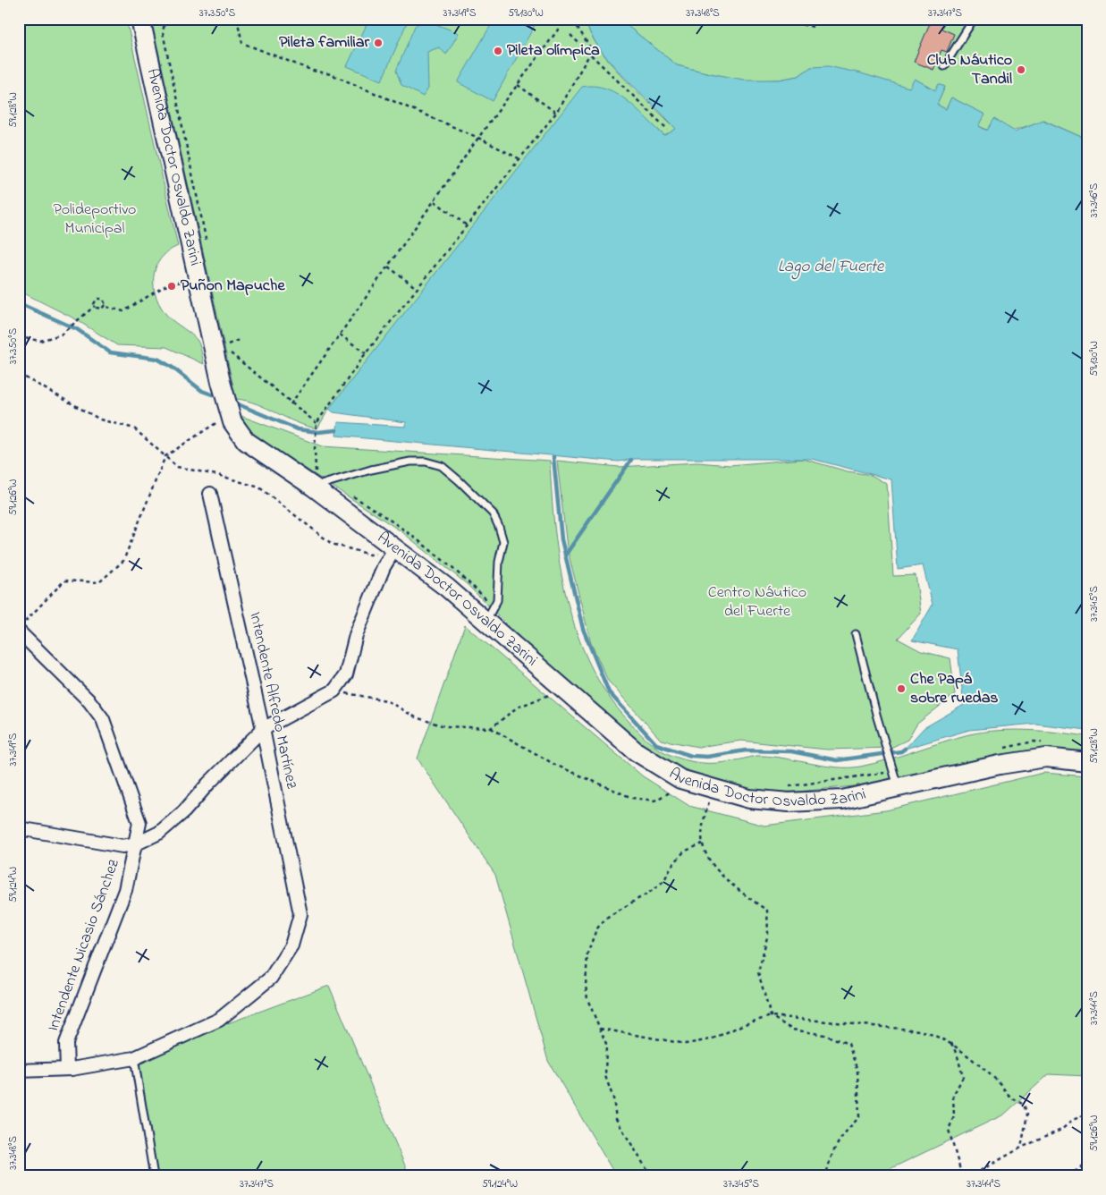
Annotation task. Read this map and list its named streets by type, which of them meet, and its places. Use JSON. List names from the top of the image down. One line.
{"streets":{"main road":["Avenida Doctor Osvaldo Zarini"],"street":["Intendente Alfredo Martínez","Intendente Nicasio Sánchez"]},"water":["Lago del Fuerte"],"parks":["Polideportivo Municipal","Centro Náutico del Fuerte"],"places":["Pileta familiar","Pileta olímpica","Club Náutico Tandil","Puñon Mapuche","Che Papá sobre ruedas"],"coordinates":["37.350°S","37.349°S","59.130°W","37.348°S","37.347°S","59.128°W","37.346°S","59.126°W","37.345°S","59.124°W","37.344°S"]}
